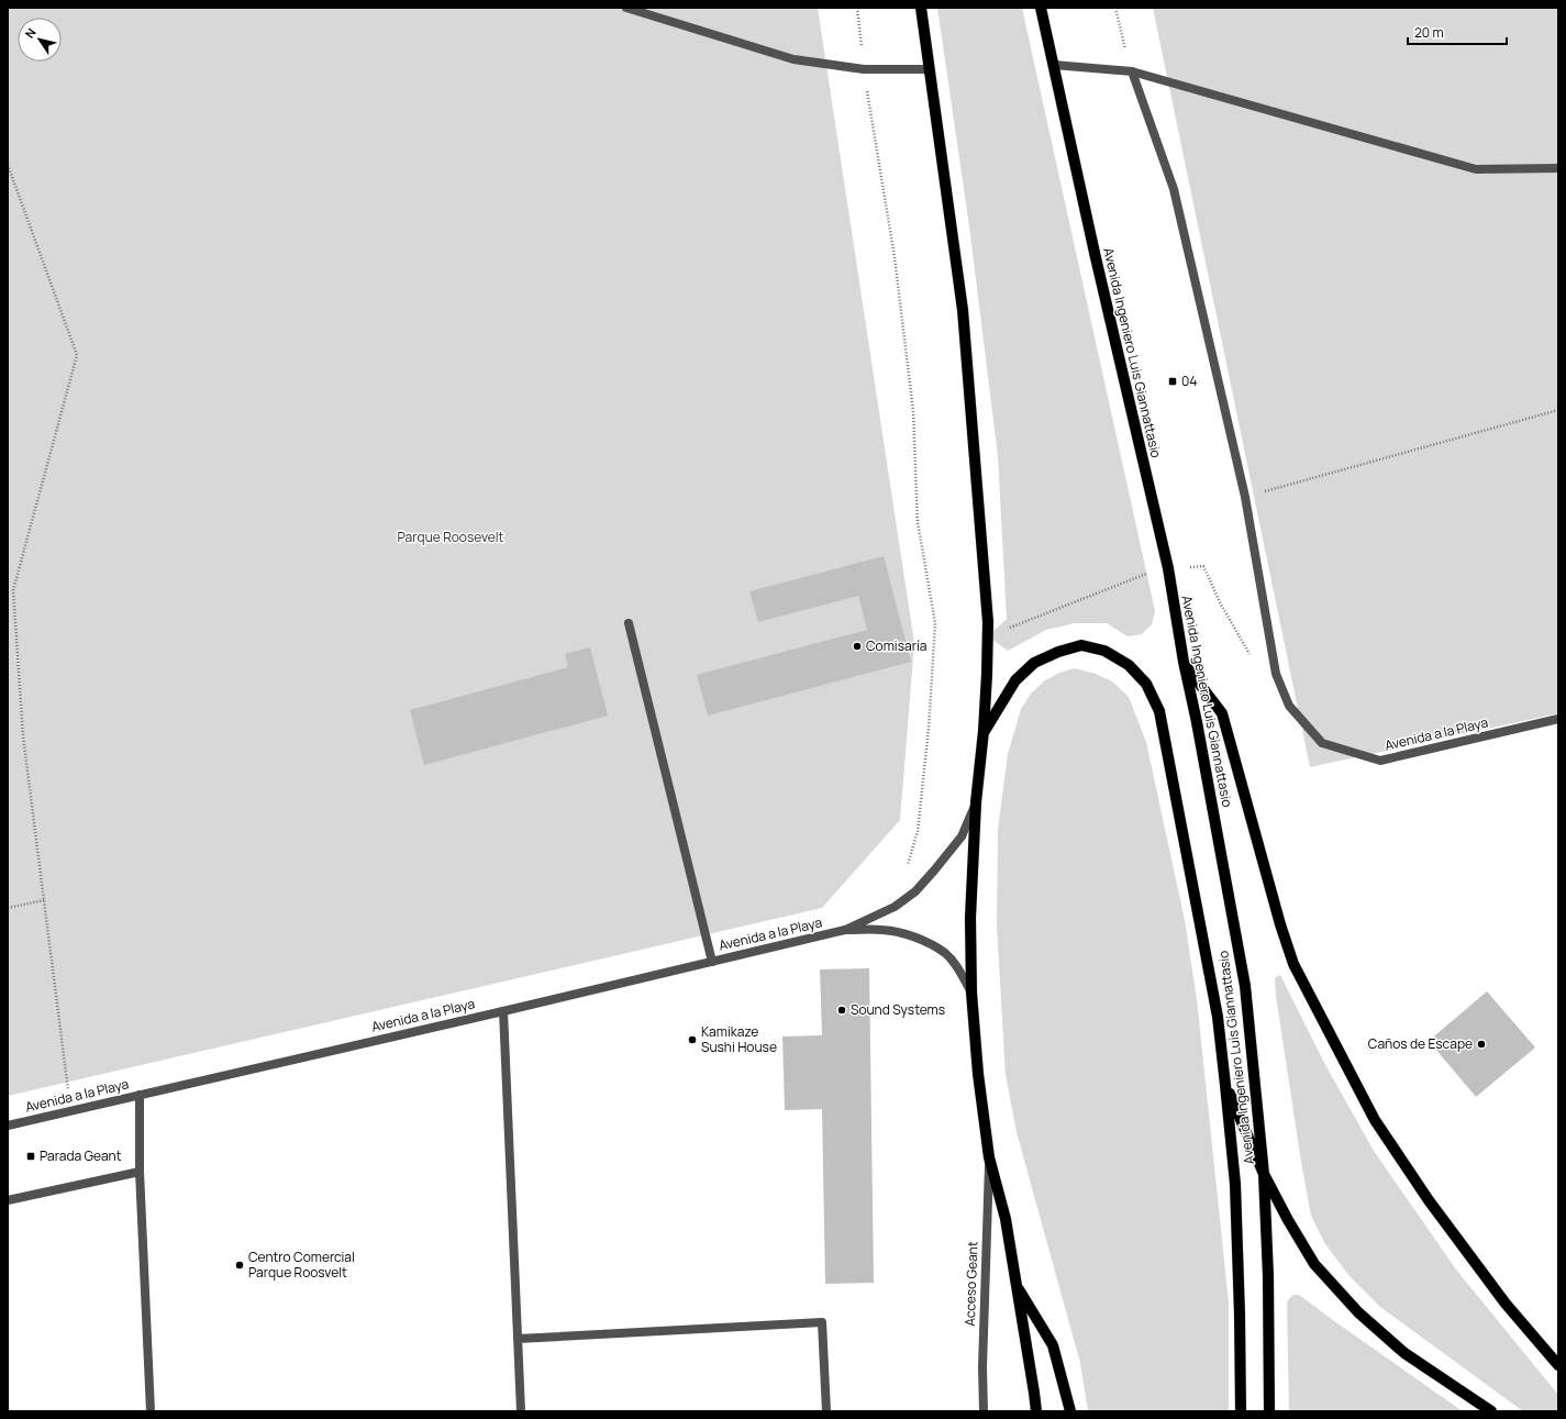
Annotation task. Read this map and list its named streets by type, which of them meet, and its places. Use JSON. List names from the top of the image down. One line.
{"streets":{"main road":["Avenida Ingeniero Luis Giannattasio"],"street":["Avenida a la Playa","Acceso Geant"]},"parks":["Parque Roosevelt"],"places":{"transit":["04","Parada Geant"],"other":["Comisaría","Sound Systems","Kamikaze Sushi House","Caños de Escape","Centro Comercial Parque Roosvelt"]},"scale_bar":"20 m","north":"top left"}
